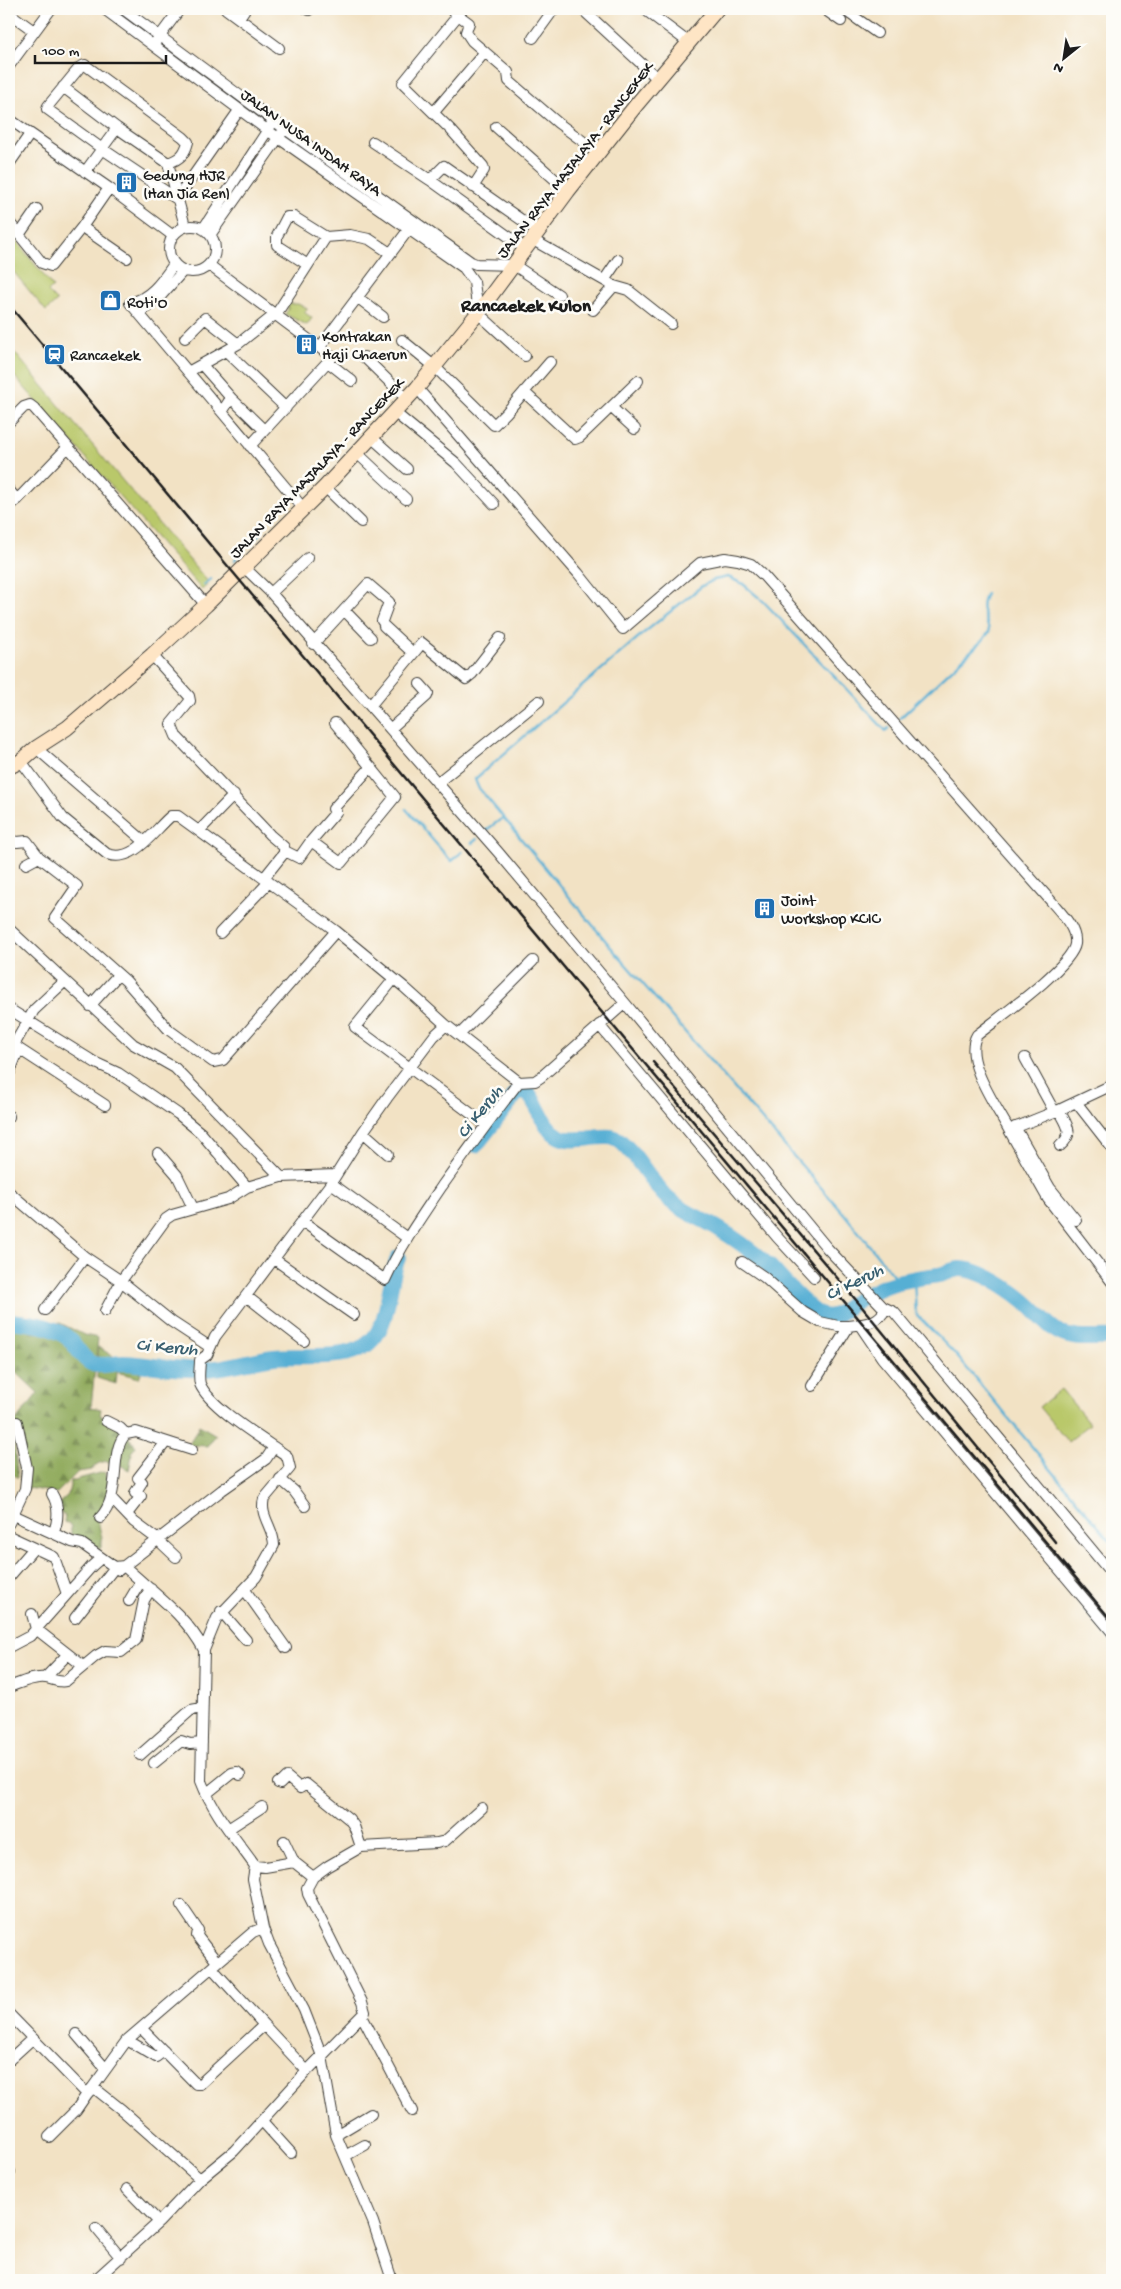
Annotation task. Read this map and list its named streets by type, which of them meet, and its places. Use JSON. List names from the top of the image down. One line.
{"streets":{"main road":["JALAN RAYA MAJALAYA - RANCEKEK"],"street":["JALAN NUSA INDAH RAYA"]},"crossings":[["JALAN NUSA INDAH RAYA","JALAN RAYA MAJALAYA - RANCEKEK"]],"districts":["Rancaekek Kulon"],"water":["Ci Keruh"],"places":{"building":["Gedung HJR (Han Jia Ren)","Kontrakan Haji Chaerun","Joint Workshop KCIC"],"shop":["Roti'O"],"station":["Rancaekek"]},"scale_bar":"100 m","north":"bottom left"}
